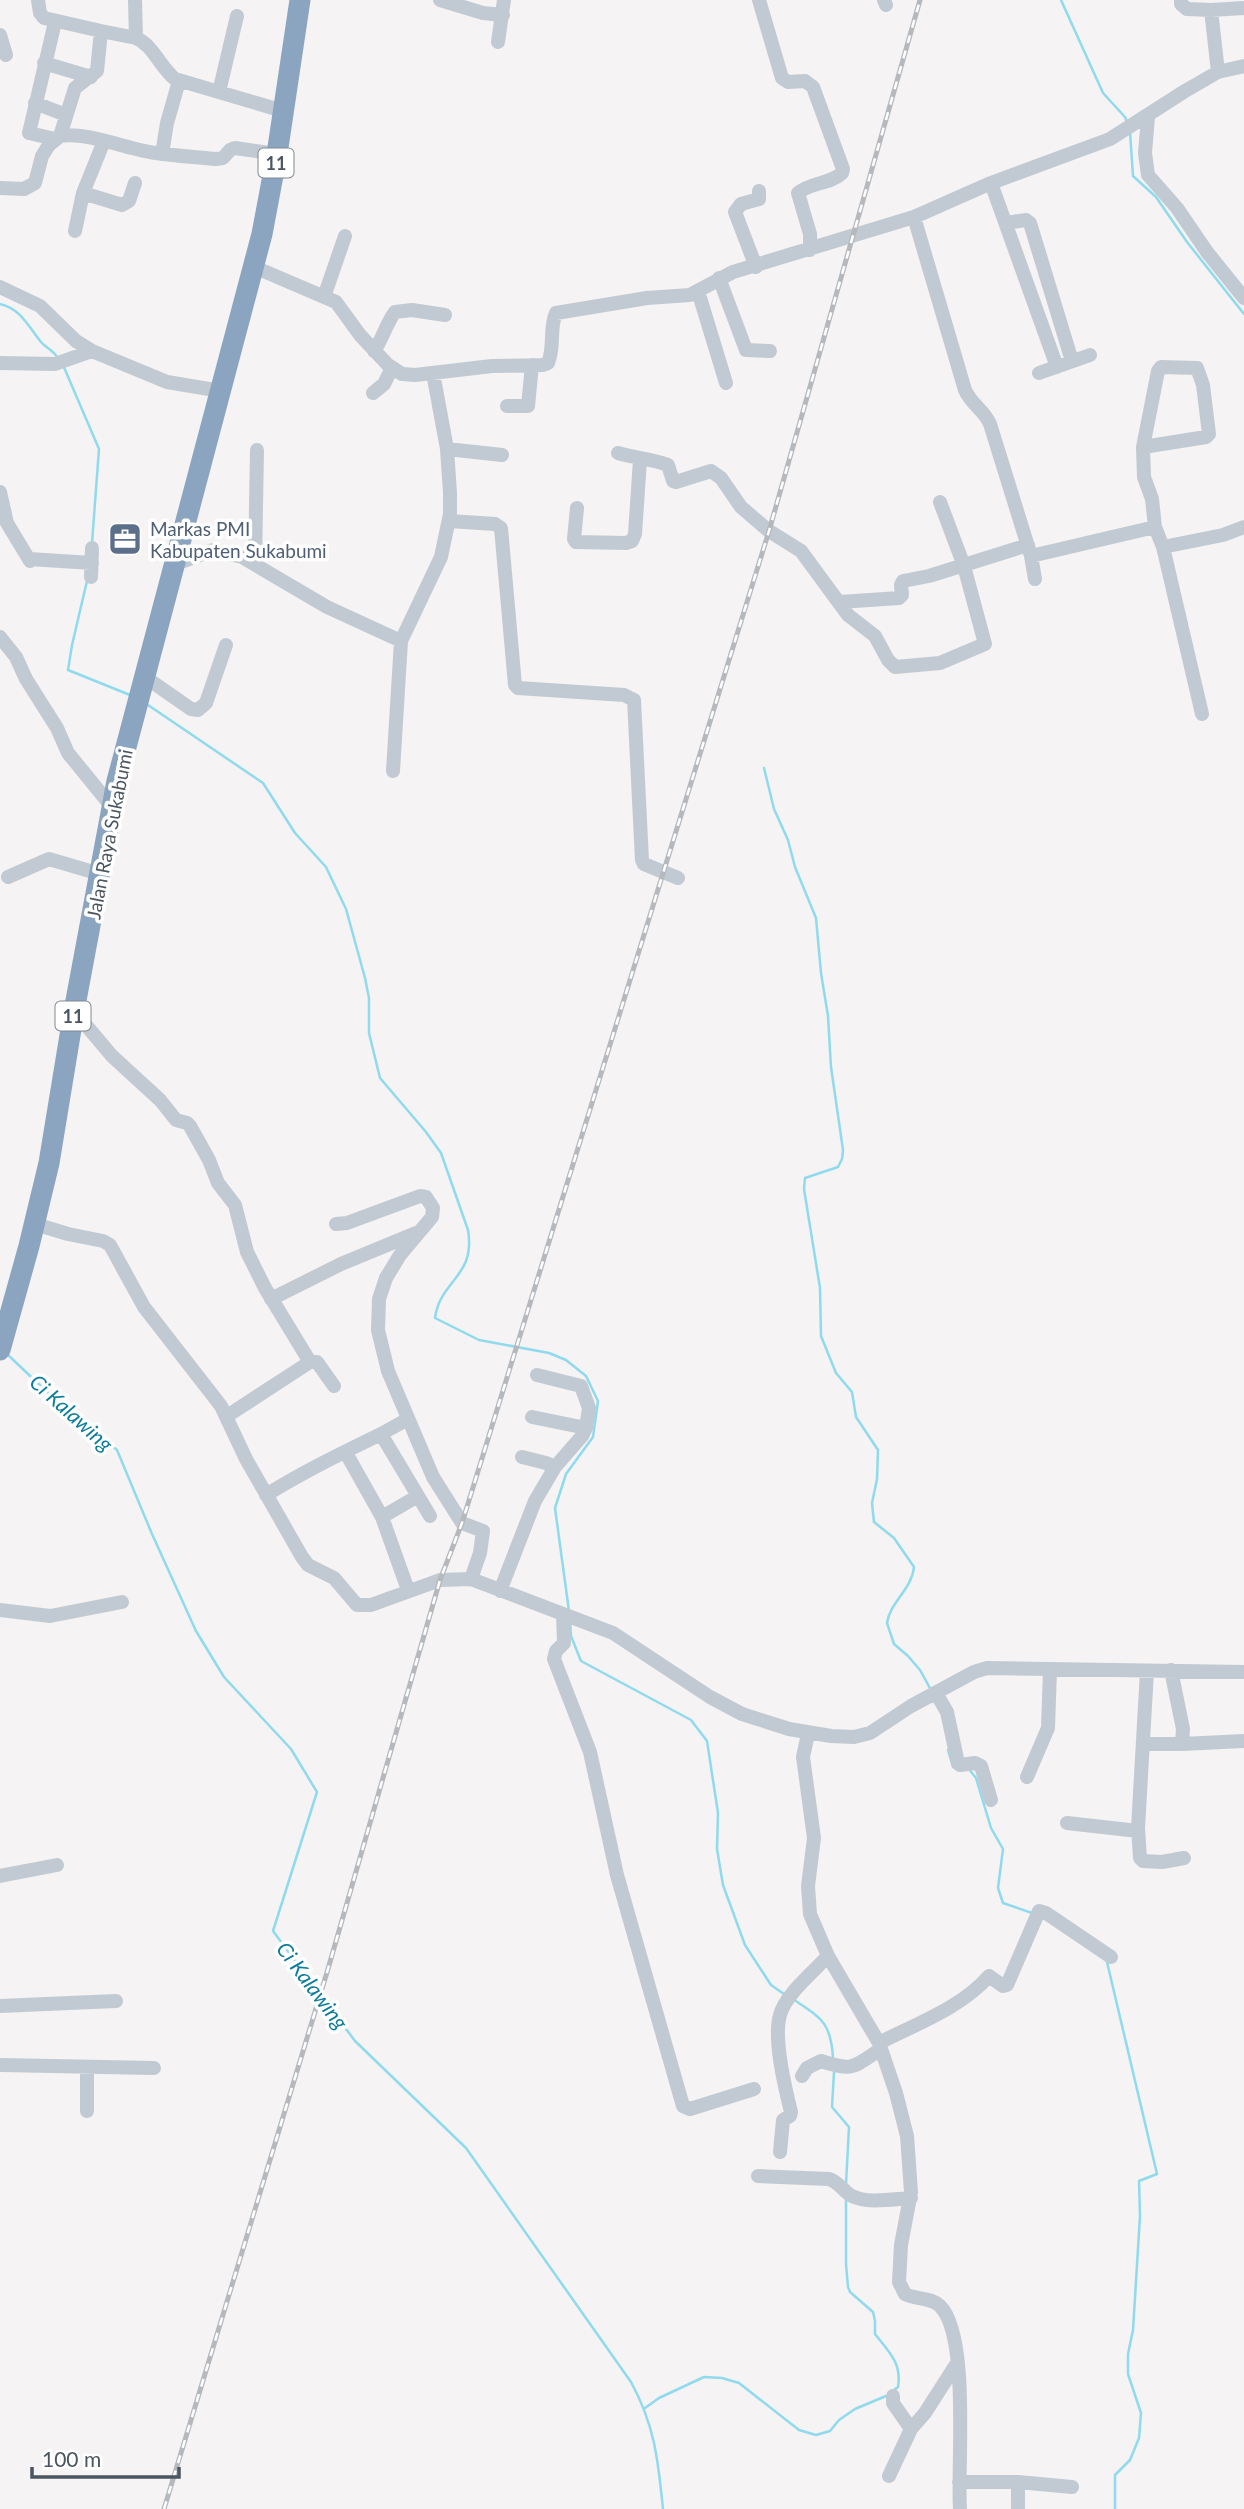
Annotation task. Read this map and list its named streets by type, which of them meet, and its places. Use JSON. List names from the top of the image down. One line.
{"streets":{"highway":["11","Jalan Raya Sukabumi"]},"crossings":[["11","Jalan Raya Sukabumi"]],"water":["Ci Kalawing"],"places":{"office":["Markas PMI Kabupaten Sukabumi"]},"scale_bar":"100 m"}
